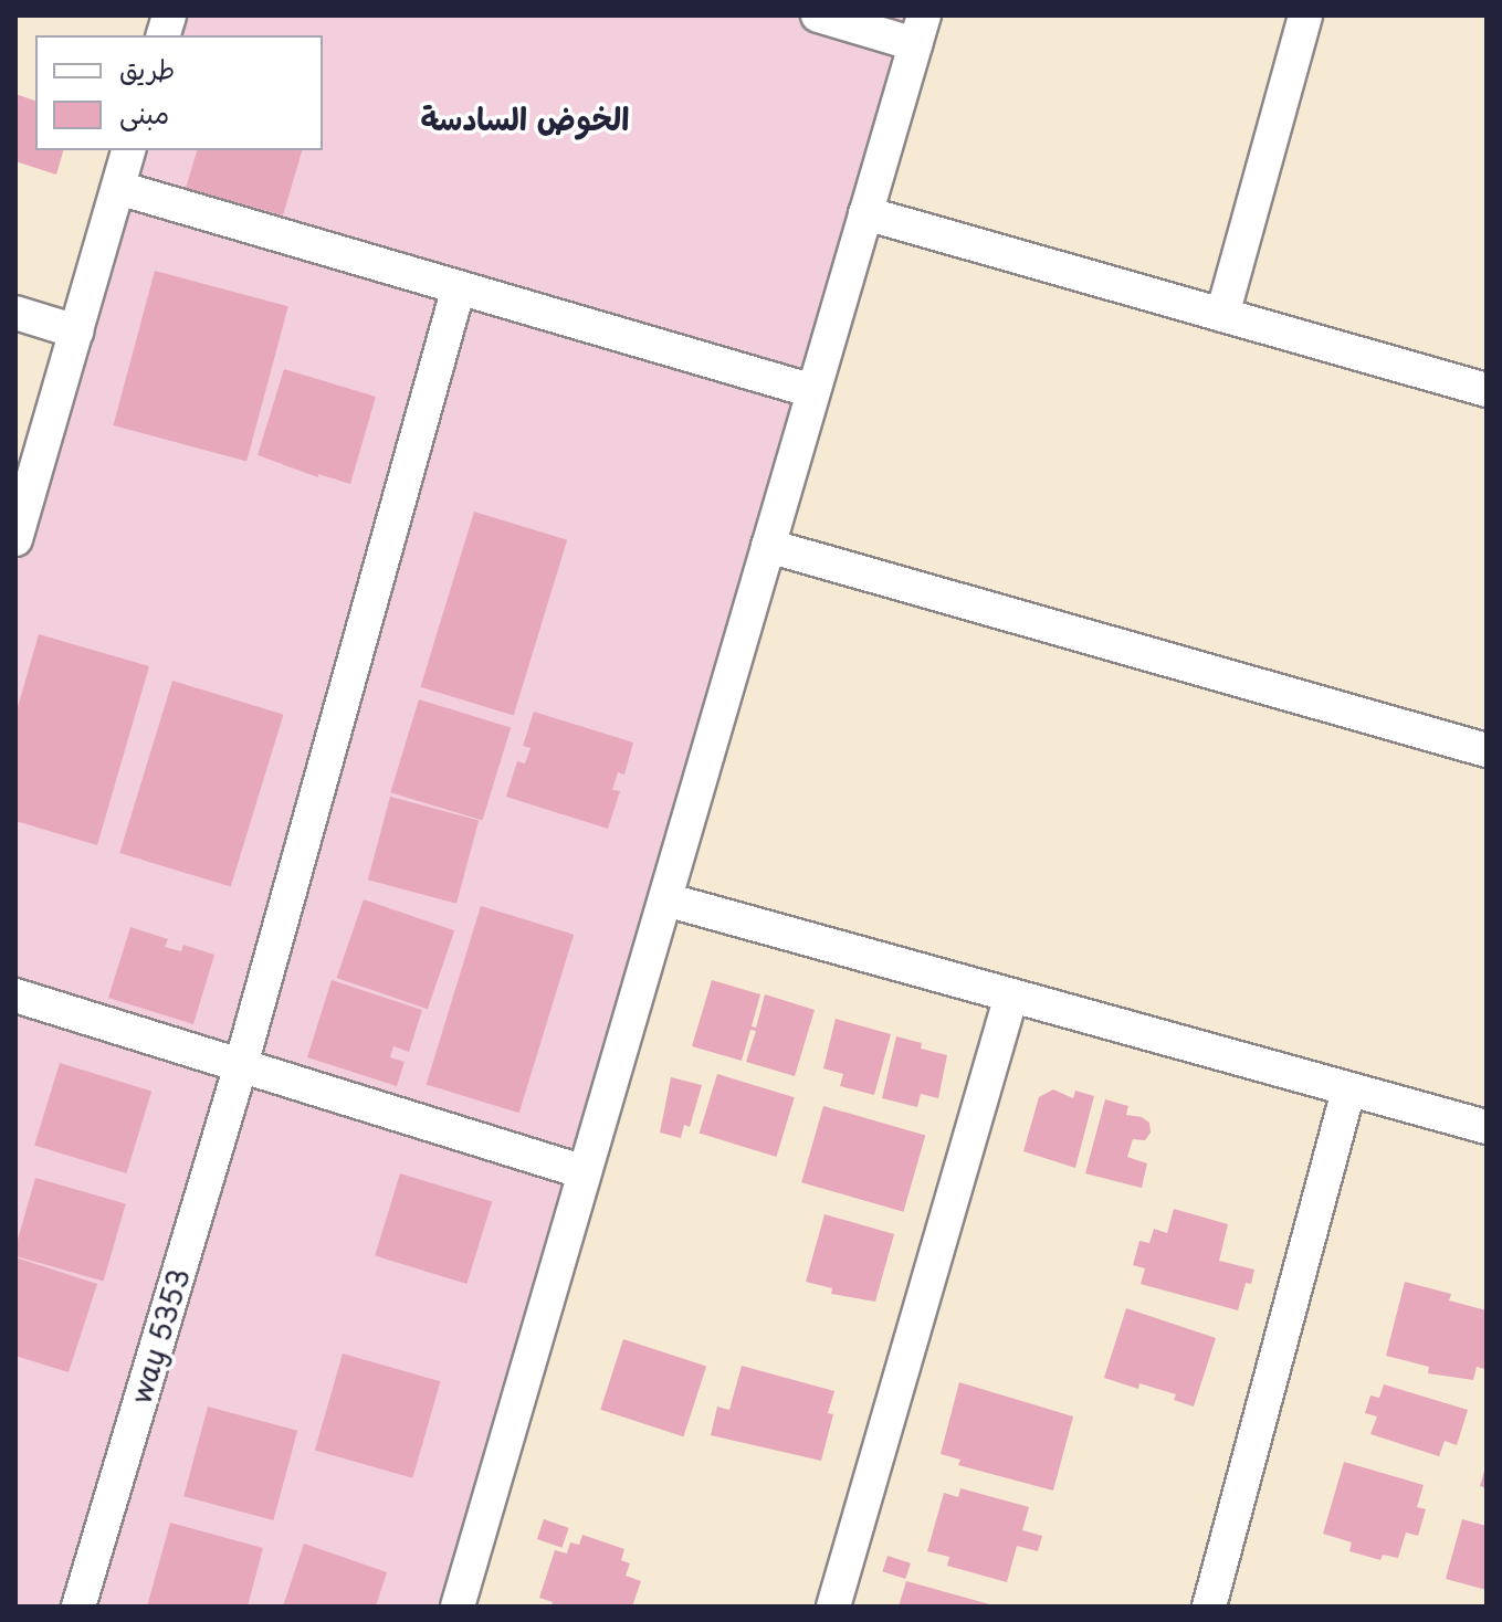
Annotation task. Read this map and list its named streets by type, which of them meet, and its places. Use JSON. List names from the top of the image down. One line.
{"streets":{"street":["way 5353"]},"districts":["الخوض السادسة"],"legend":["طريق","مبنى"]}
